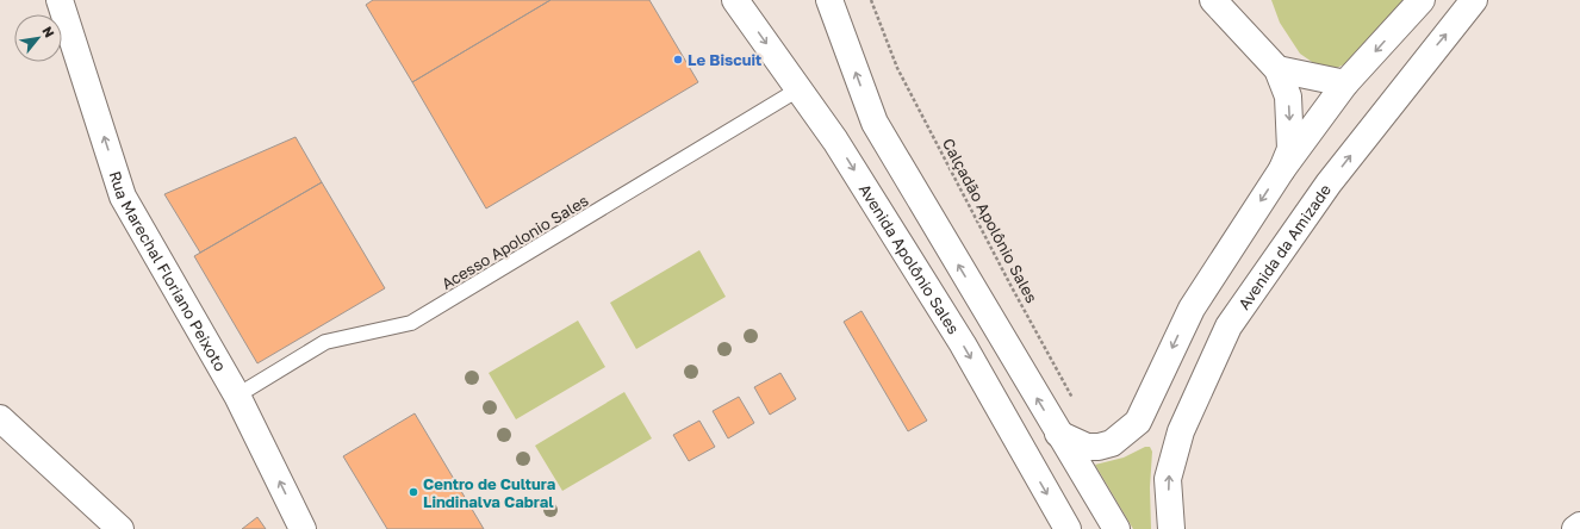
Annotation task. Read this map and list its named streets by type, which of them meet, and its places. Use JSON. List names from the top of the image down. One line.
{"streets":{"street":["Avenida da Amizade","Avenida Apolônio Sales","Rua Marechal Floriano Peixoto"],"lane":["Acesso Apolonio Sales"],"path":["Calçadão Apolônio Sales"]},"crossings":[["Acesso Apolonio Sales","Avenida Apolônio Sales"],["Acesso Apolonio Sales","Rua Marechal Floriano Peixoto"]],"one_way":["Rua Marechal Floriano Peixoto"],"places":["Le Biscuit","Centro de Cultura Lindinalva Cabral"],"north":"top right"}
